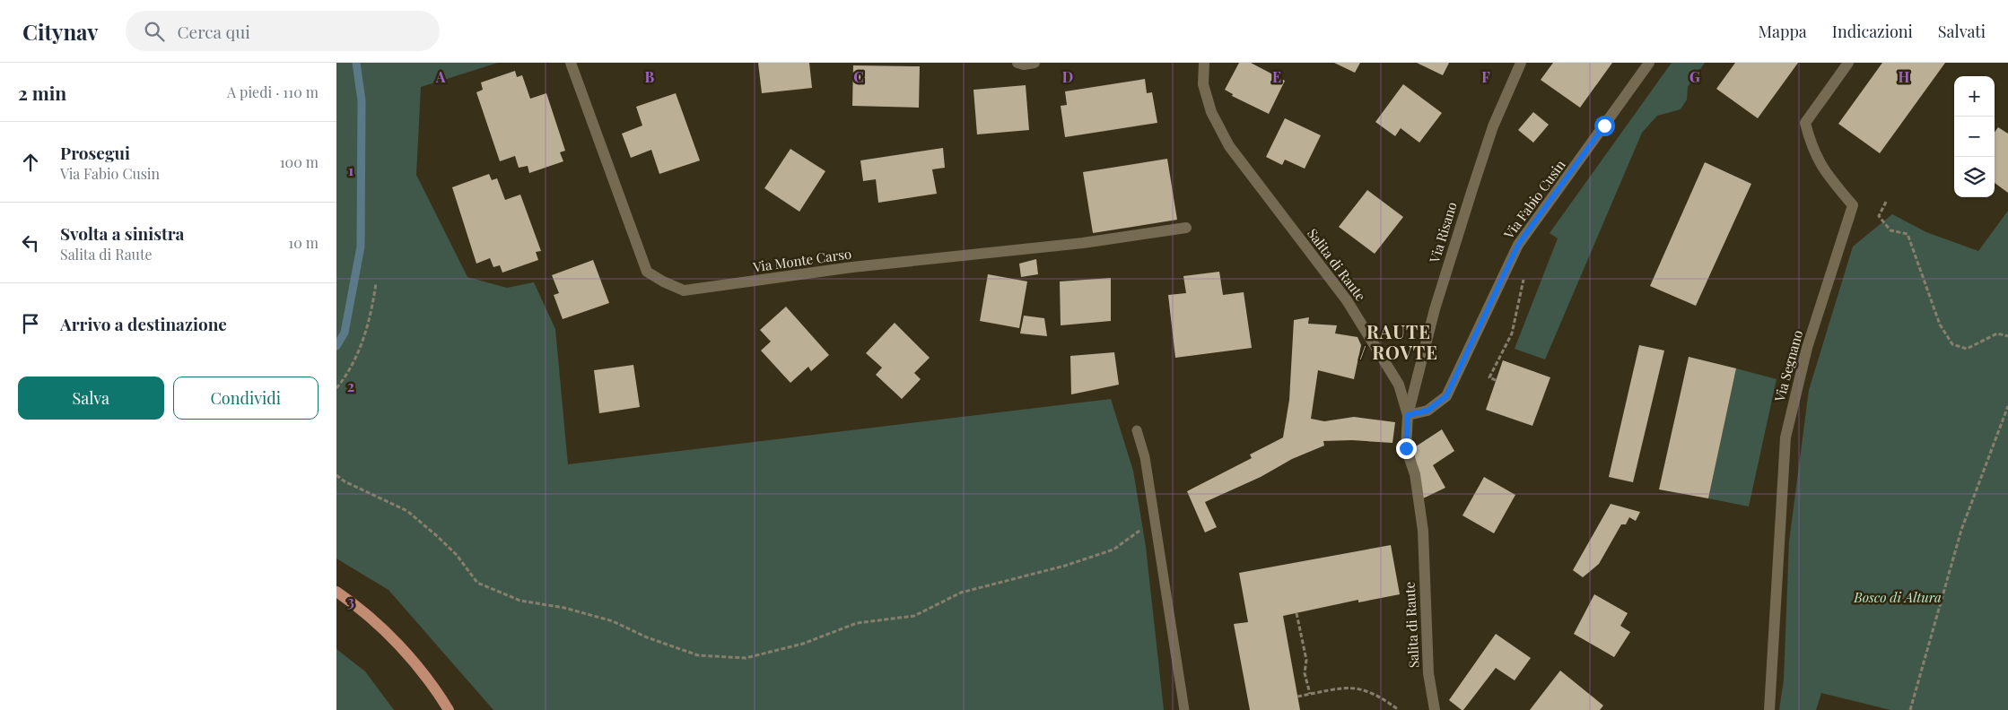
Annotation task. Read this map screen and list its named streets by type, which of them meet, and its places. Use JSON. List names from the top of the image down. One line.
{"streets":{"street":["Via Fabio Cusin","Via Risano","Via Monte Carso","Salita di Raute","Via Segnano"]},"crossings":[["Via Fabio Cusin","Via Risano"],["Via Fabio Cusin","Salita di Raute"],["Via Risano","Salita di Raute"]],"districts":["RAUTE / ROVTE"],"parks":["Bosco di Altura"],"page":{"header":"Citynav","search":"Cerca qui","nav":["Mappa","Indicazioni","Salvati"],"heading":["2 min","A piedi · 110 m"],"map_buttons":["+","−"],"list":[["Prosegui","Via Fabio Cusin","100 m"],["Svolta a sinistra","Salita di Raute","10 m"],"Arrivo a destinazione"],"buttons":["Salva","Condividi"]},"grid":{"columns":["A","B","C","D","E","F","G","H"],"rows":["1","2","3"]}}
